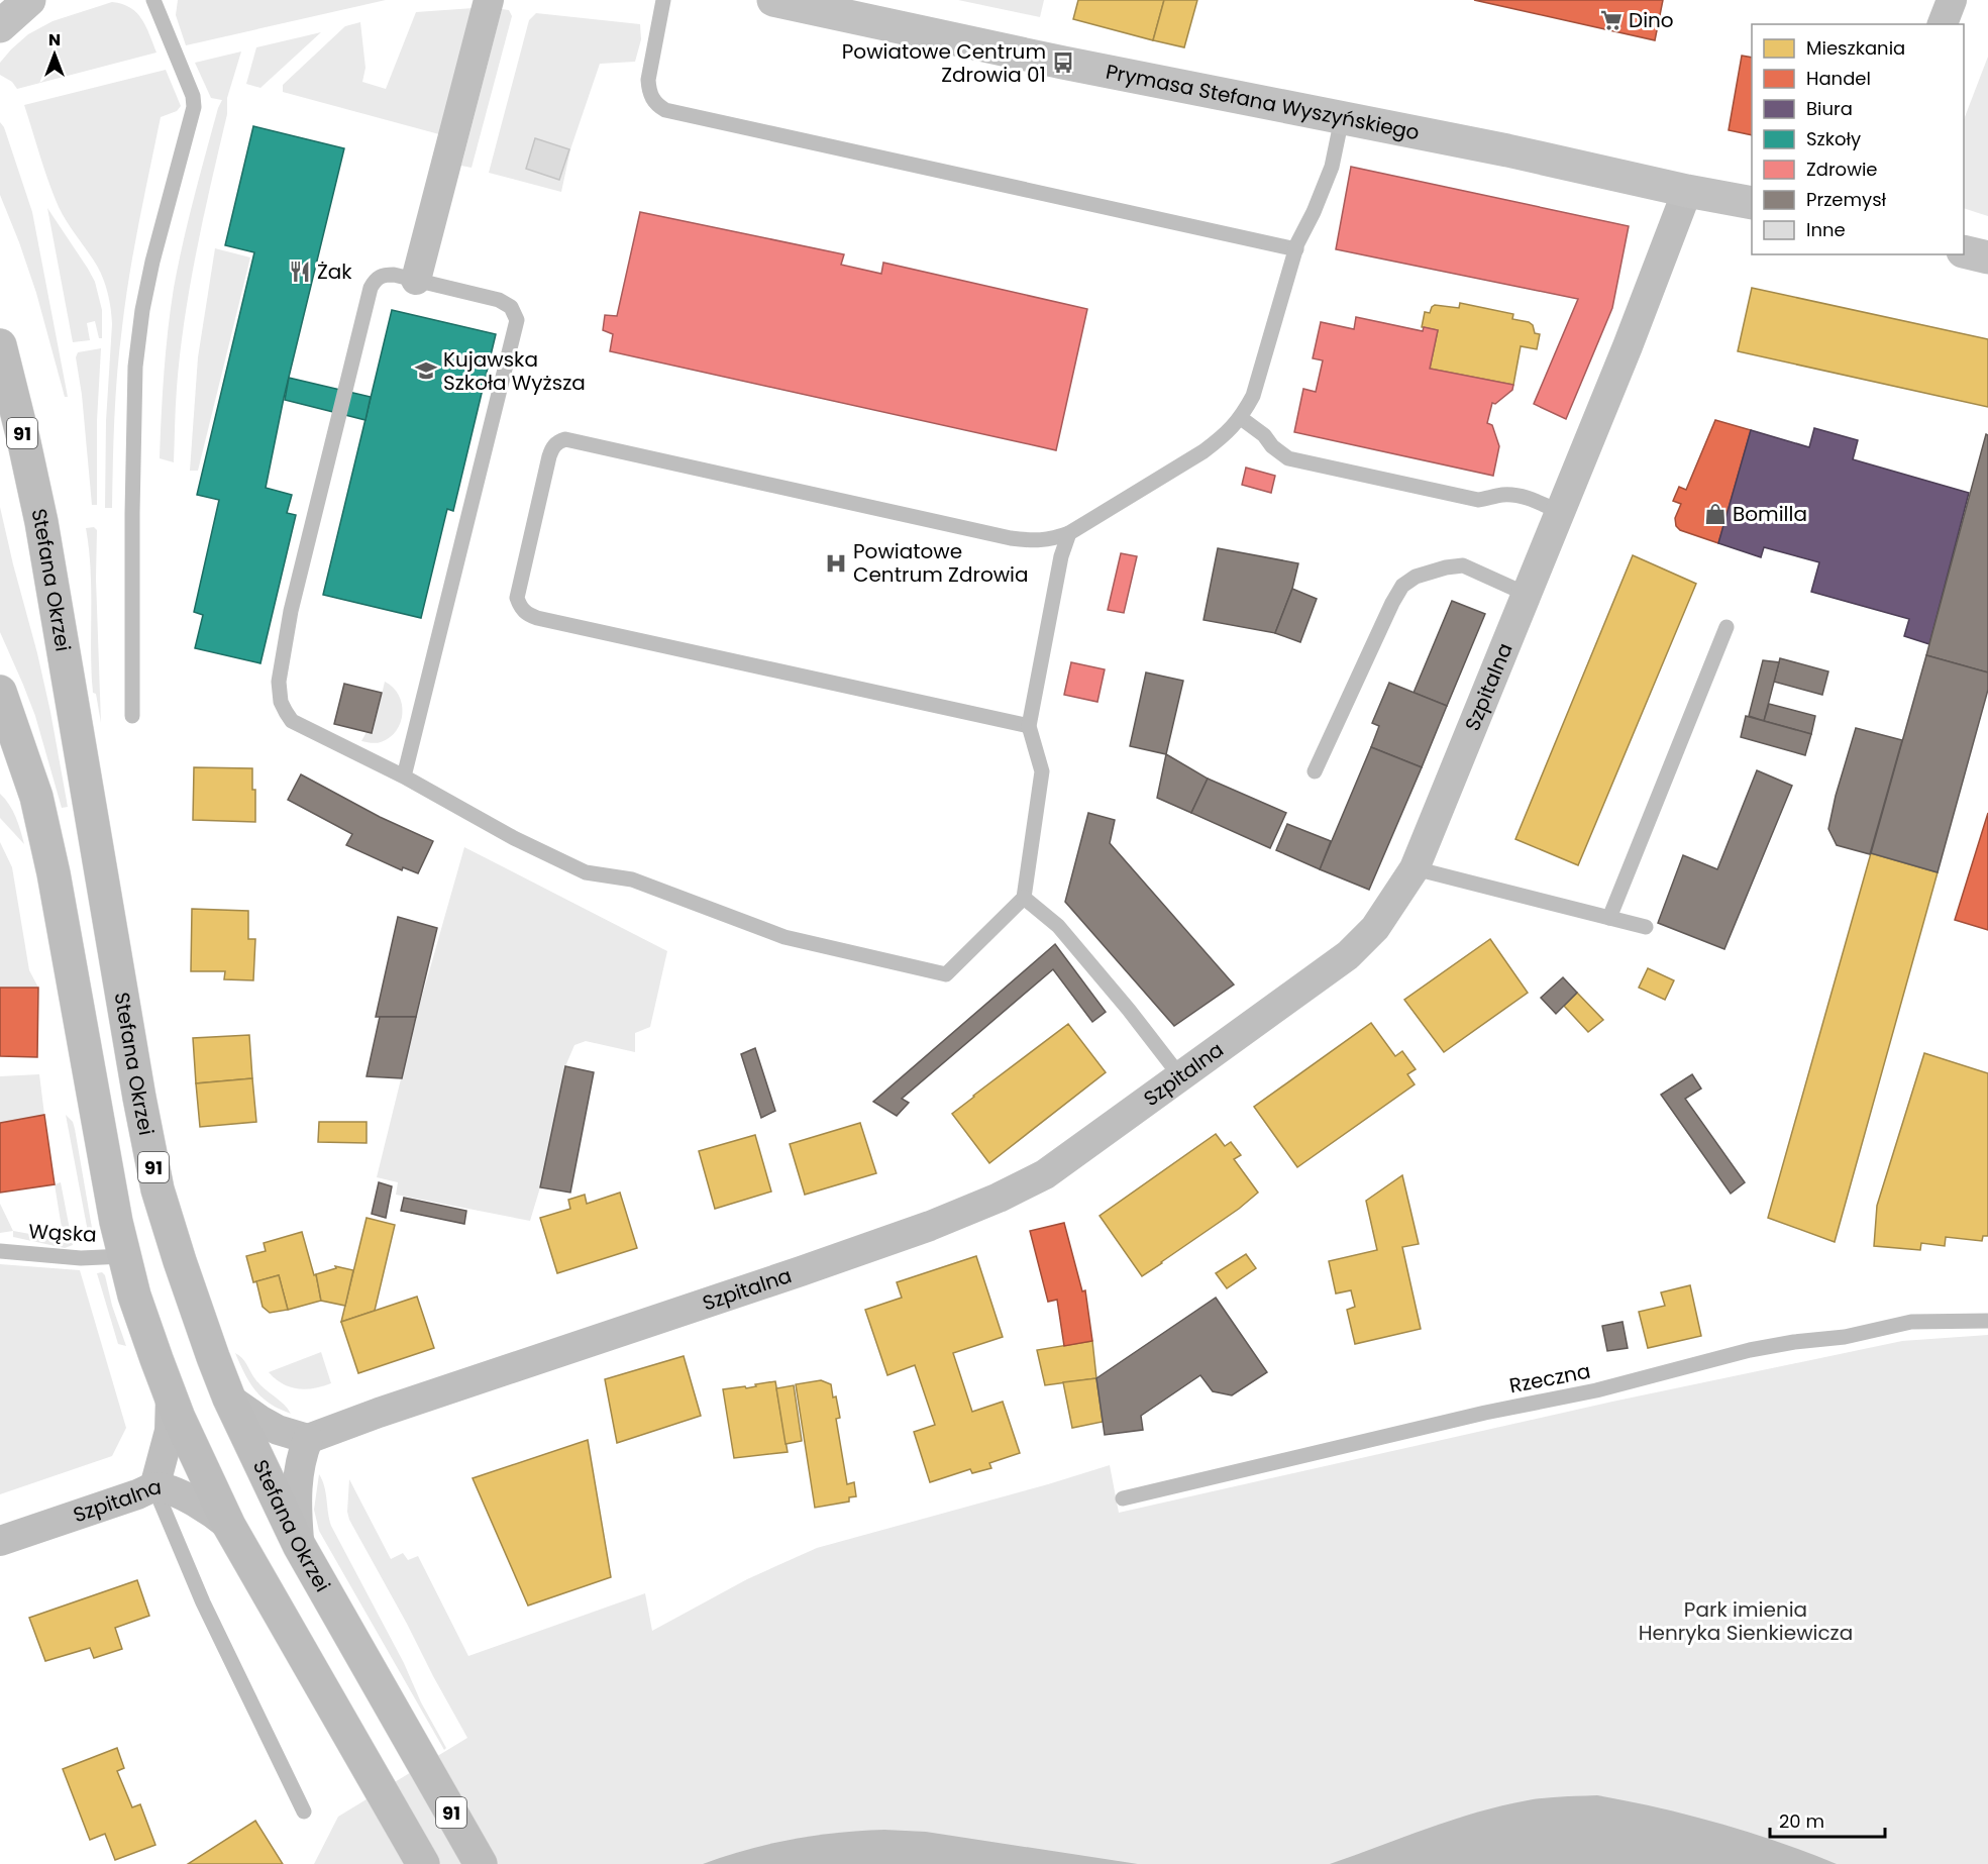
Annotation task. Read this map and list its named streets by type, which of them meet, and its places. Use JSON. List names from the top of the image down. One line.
{"streets":{"main road":["Prymasa Stefana Wyszyńskiego","91","Stefana Okrzei"],"street":["Szpitalna"],"lane":["Wąska","Rzeczna"]},"crossings":[["Prymasa Stefana Wyszyńskiego","Szpitalna"],["91","Szpitalna"],["91","Wąska"]],"parks":["Park imienia Henryka Sienkiewicza"],"places":{"supermarket":["Dino"],"bus stop":["Powiatowe Centrum Zdrowia 01"],"restaurant":["Żak"],"school or university":["Kujawska Szkoła Wyższa"],"shop":["Bomilla"],"hospital":["Powiatowe Centrum Zdrowia"]},"legend":["Mieszkania","Handel","Biura","Szkoły","Zdrowie","Przemysł","Inne"],"scale_bar":"20 m","north":"top"}
